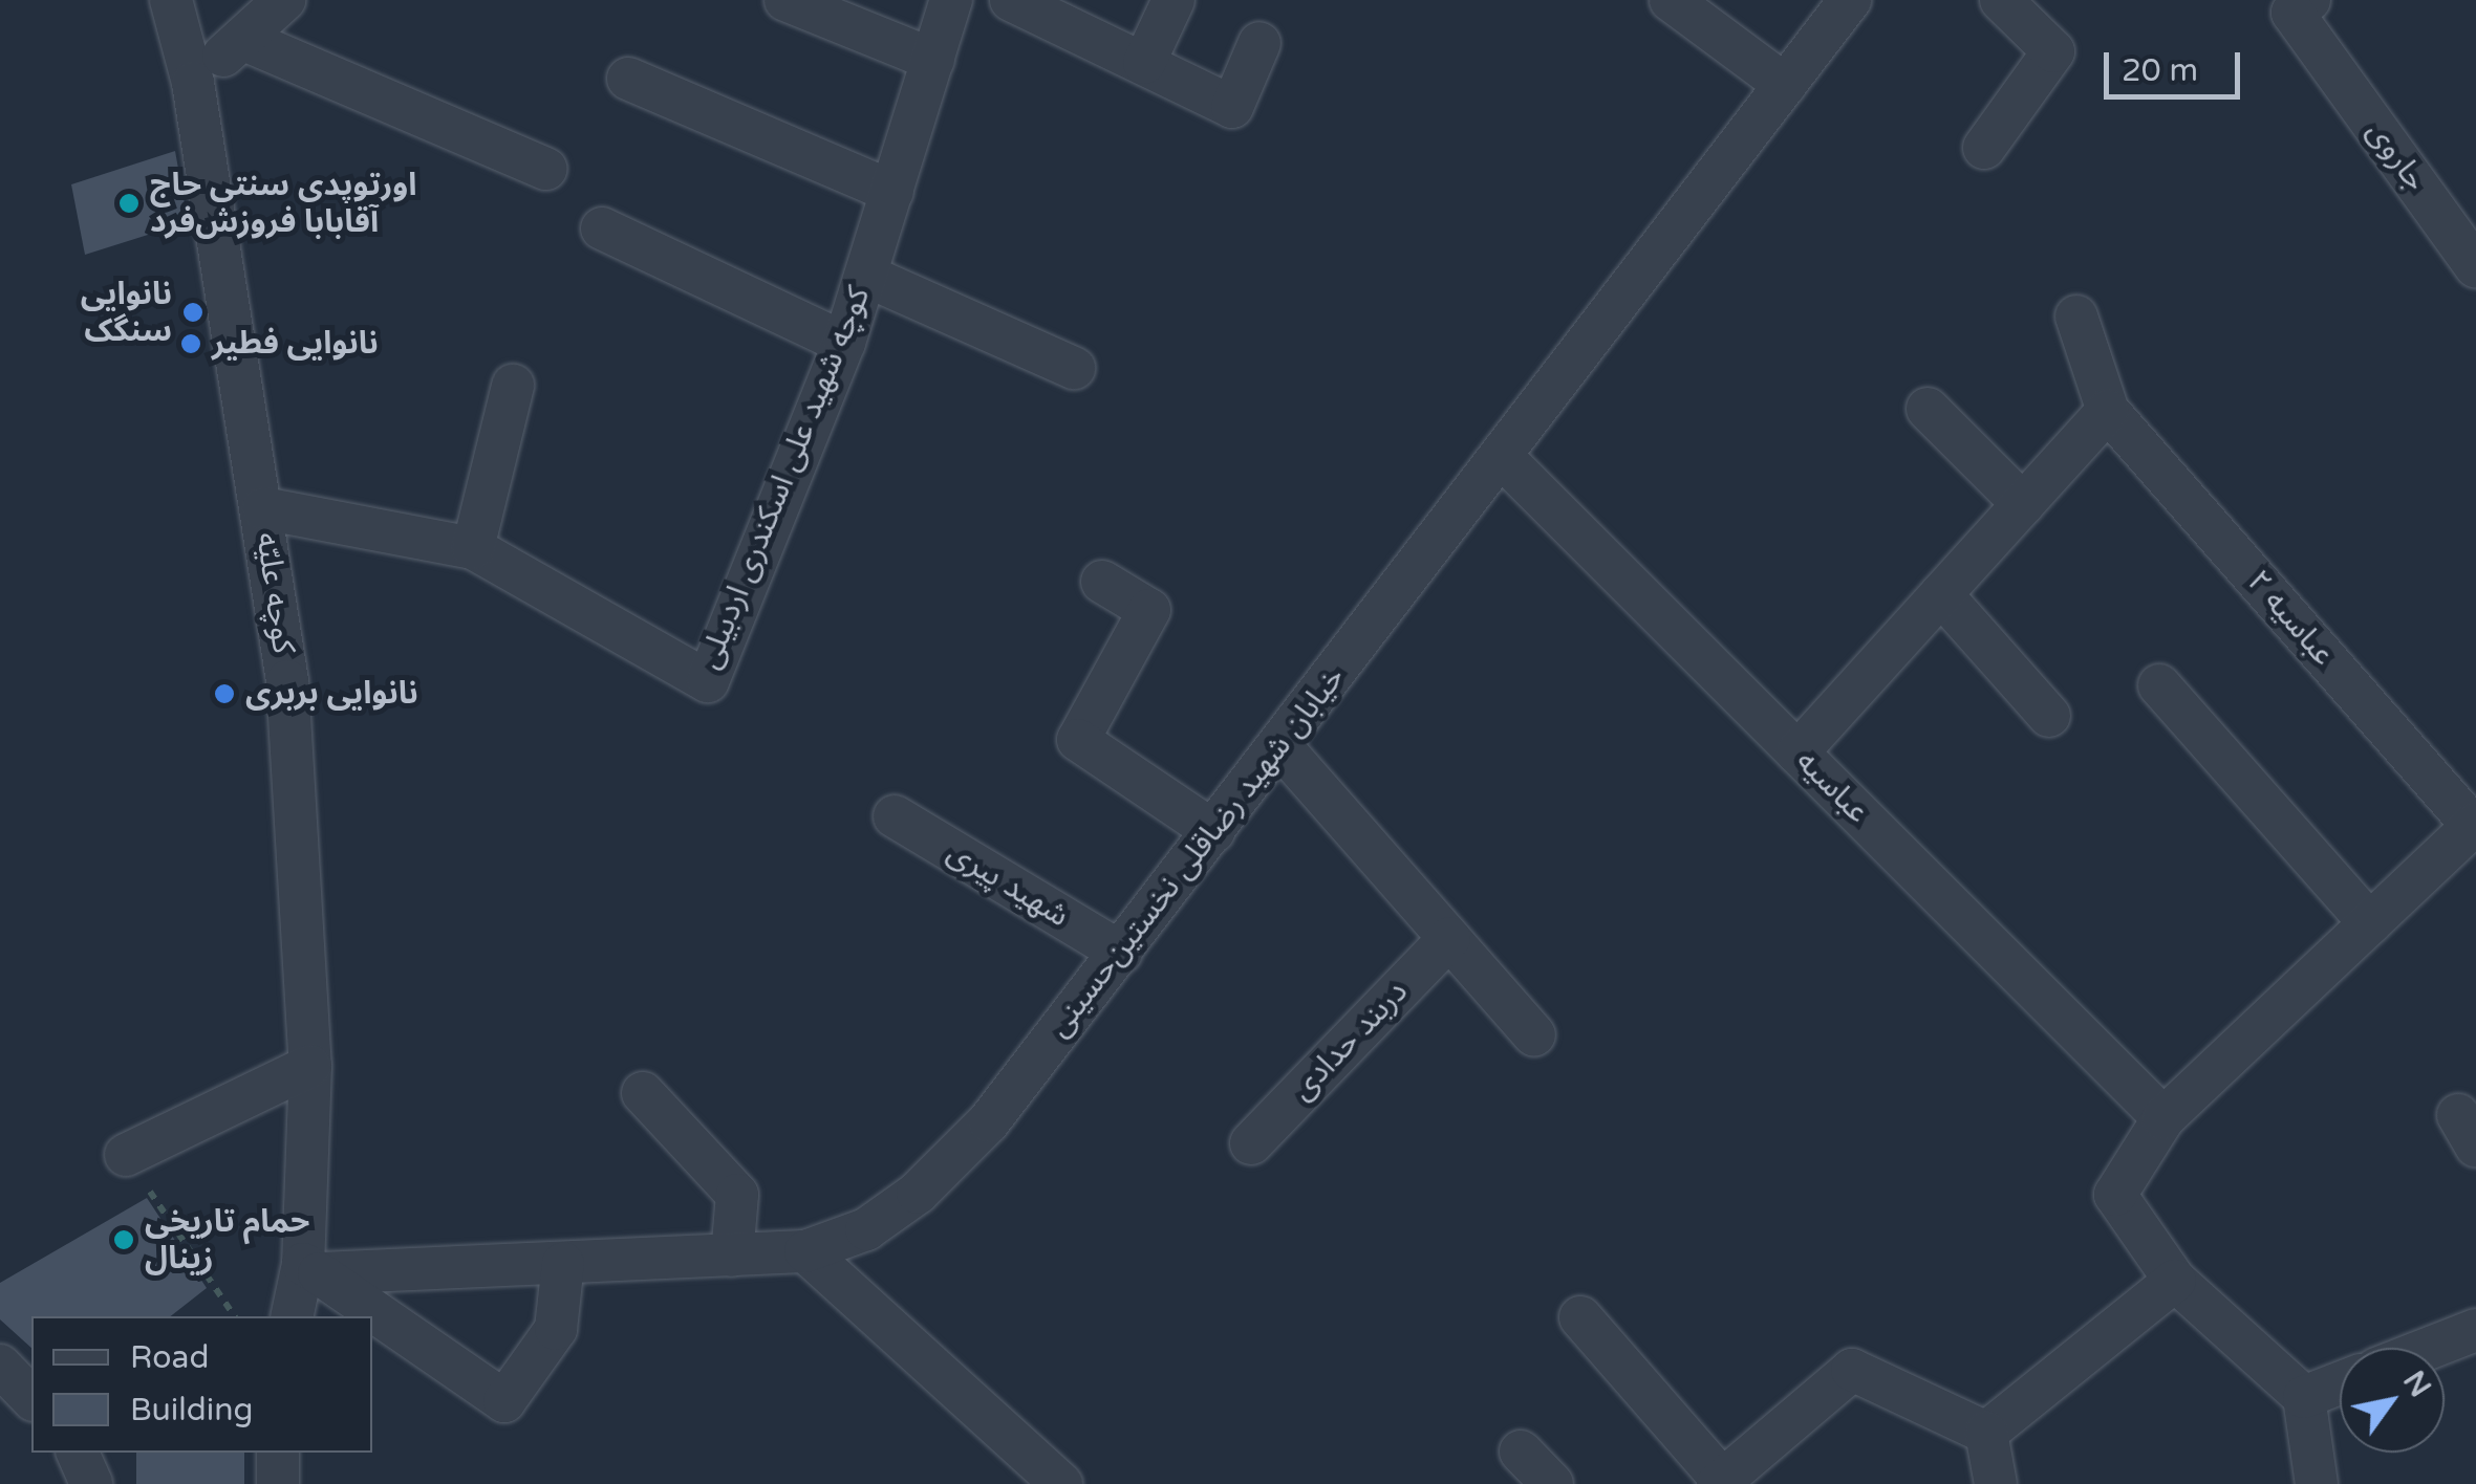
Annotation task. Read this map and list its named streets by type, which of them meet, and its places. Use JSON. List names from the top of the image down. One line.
{"streets":{"street":["جاروی","کوچه شهید علی اسکندری اردبیلی","کوچه علیّه","عباسیه ۲","عباسیه","خیابان شهید رضاقلی نخستین‌حسینی","شهید پیری","دربند حدادی"]},"crossings":[["کوچه شهید علی اسکندری اردبیلی","کوچه علیّه"],["کوچه علیّه","خیابان شهید رضاقلی نخستین‌حسینی"],["عباسیه","خیابان شهید رضاقلی نخستین‌حسینی"],["خیابان شهید رضاقلی نخستین‌حسینی","شهید پیری"]],"places":["اورتوپدی سنتی حاج آقابابا فروزش‌فرد","نانوایی سنگک","نانوایی فطیر","نانوایی بربری","حمام تاریخی زینال"],"legend":["Road","Building"],"scale_bar":"20 m","north":"top right"}
